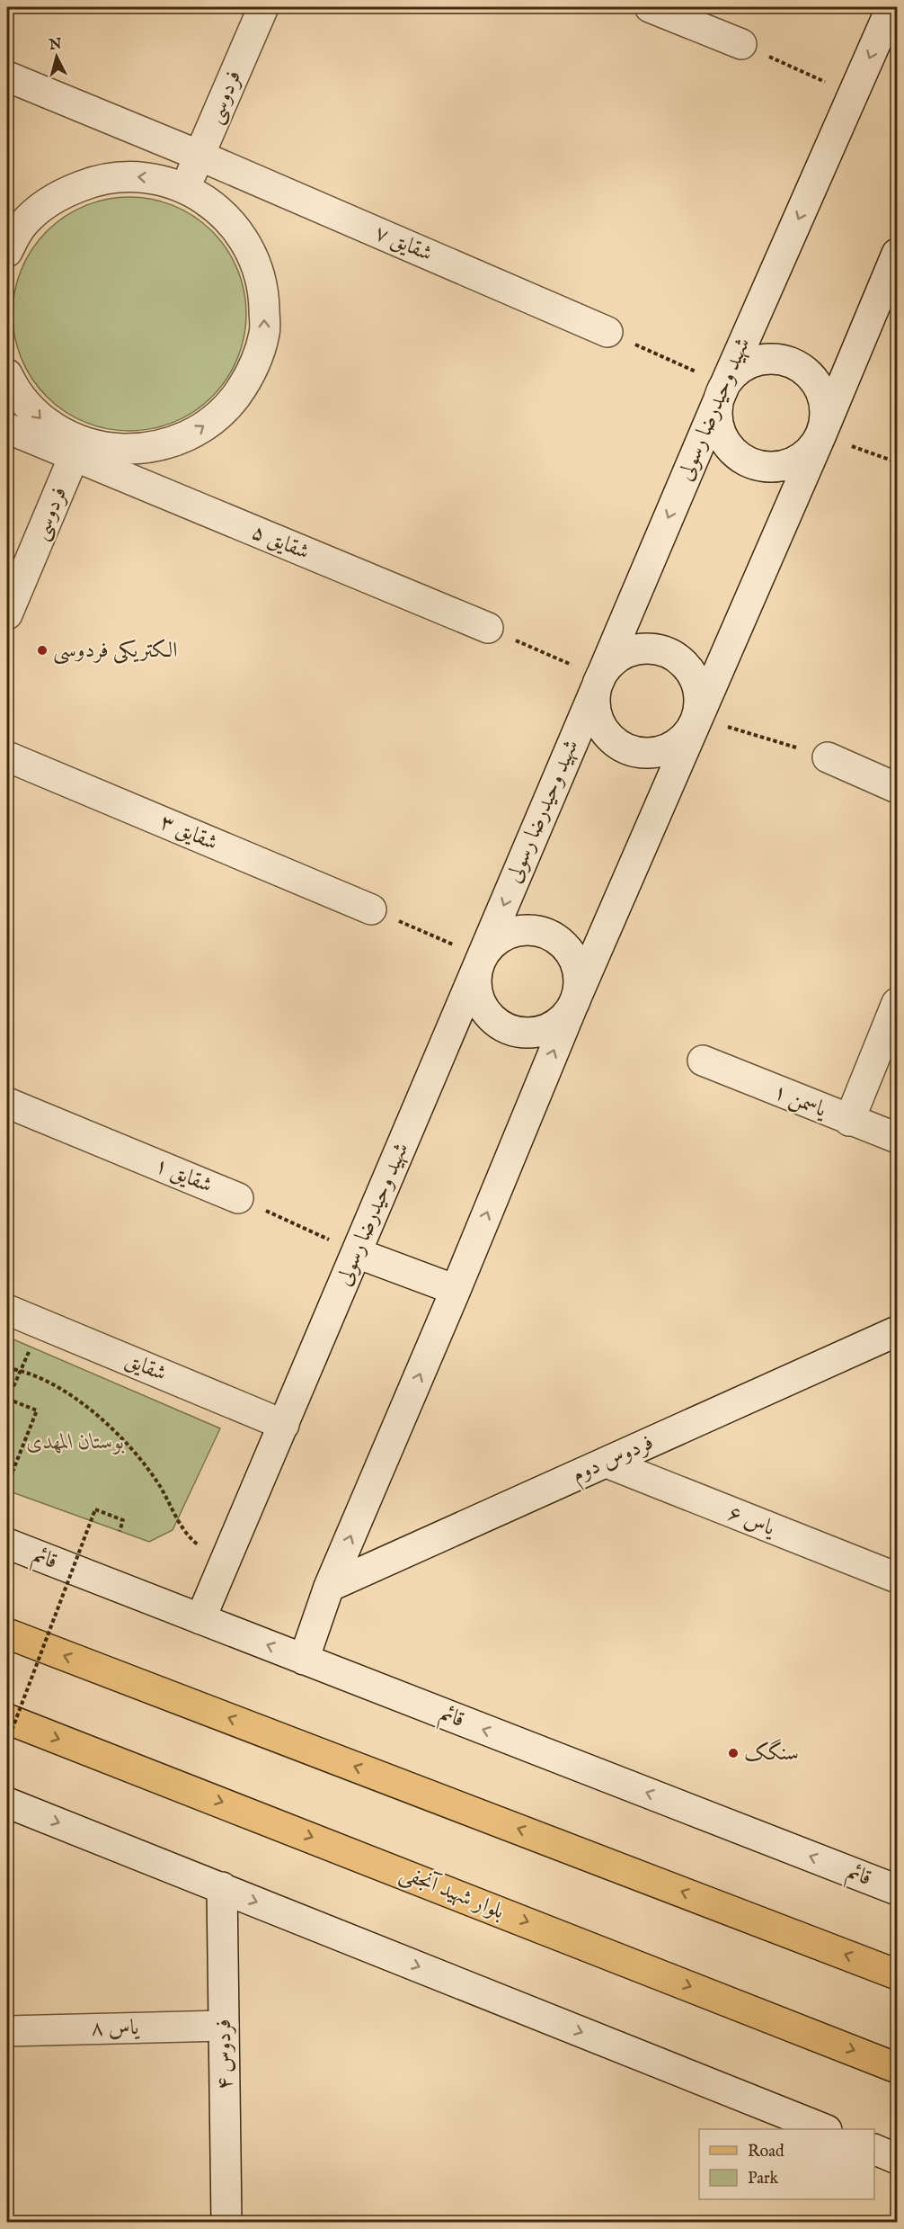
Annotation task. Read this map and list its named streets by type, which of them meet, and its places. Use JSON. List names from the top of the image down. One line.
{"streets":{"main road":["بلوار شهید آنجفی"],"street":["فردوسی","شقایق ۷","شهید وحیدرضا رسولی","شقایق ۵","شقایق ۳","یاسمن ۱","شقایق ۱","شقایق","فردوس دوم","یاس ۶","قائم","یاس ۸","فردوس ۴"]},"crossings":[["فردوسی","شقایق ۷"],["فردوسی","شقایق ۵"],["شهید وحیدرضا رسولی","شقایق ۱"],["شهید وحیدرضا رسولی","شقایق"],["شهید وحیدرضا رسولی","قائم"],["فردوس دوم","یاس ۶"],["یاس ۸","فردوس ۴"]],"parks":["بوستان المهدی"],"places":["الکتریکی فردوسی","سنگک"],"legend":["Road","Park"],"north":"top"}
